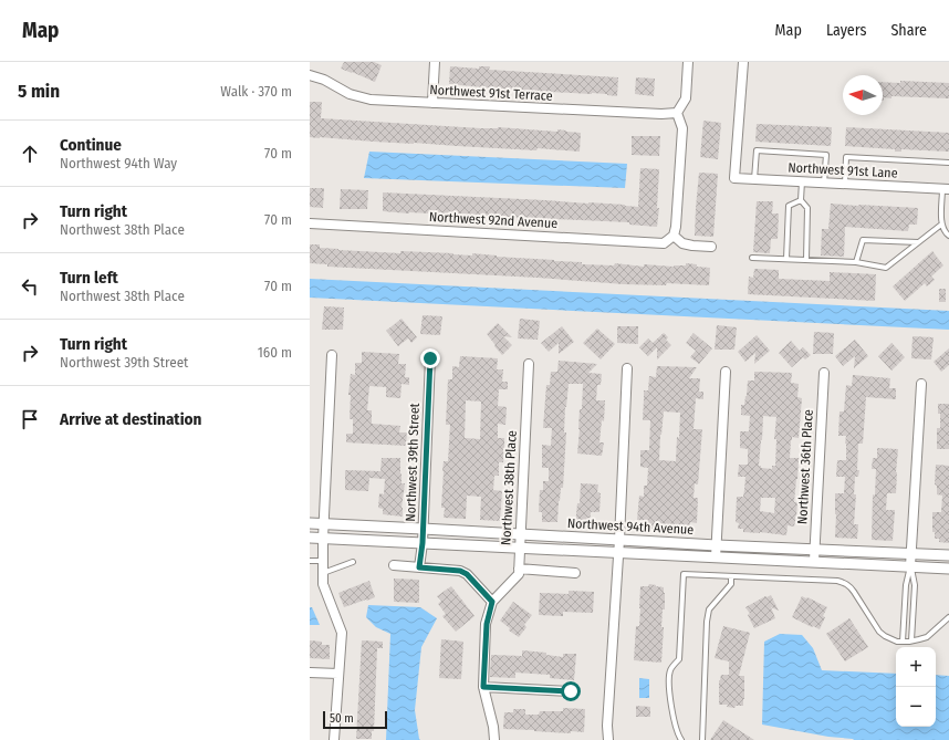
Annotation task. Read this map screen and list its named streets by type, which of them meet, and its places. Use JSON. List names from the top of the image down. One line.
{"streets":{"street":["Northwest 91st Terrace","Northwest 91st Lane","Northwest 92nd Avenue","Northwest 39th Street","Northwest 36th Place","Northwest 38th Place","Northwest 94th Avenue"]},"crossings":[["Northwest 39th Street","Northwest 94th Avenue"],["Northwest 36th Place","Northwest 94th Avenue"],["Northwest 38th Place","Northwest 94th Avenue"]],"scale_bar":"50 m","north":"left","page":{"header":"Map","nav":["Map","Layers","Share"],"heading":["5 min","Walk · 370 m"],"list":[["Continue","Northwest 94th Way","70 m"],["Turn right","Northwest 38th Place","70 m"],["Turn left","Northwest 38th Place","70 m"],["Turn right","Northwest 39th Street","160 m"],"Arrive at destination"],"map_buttons":["+","−"],"scale":"50 m"}}
